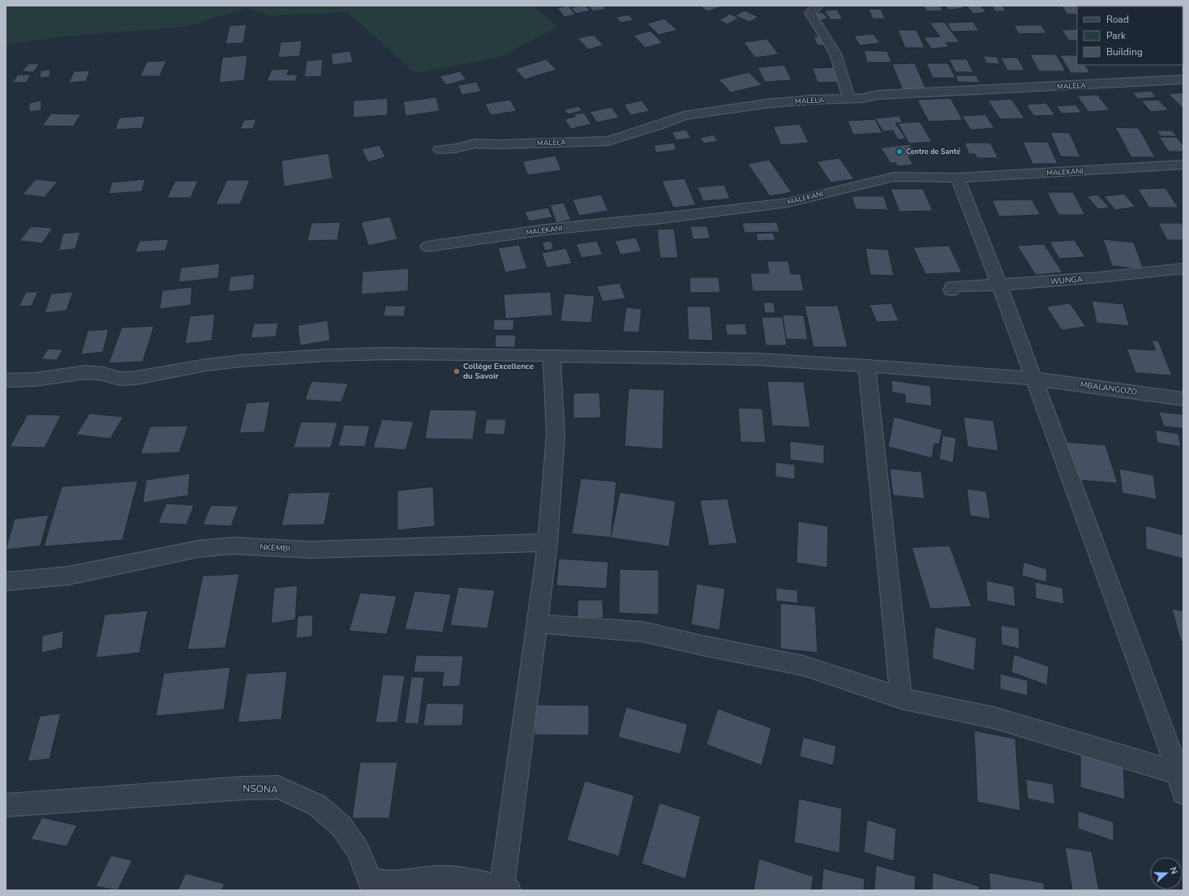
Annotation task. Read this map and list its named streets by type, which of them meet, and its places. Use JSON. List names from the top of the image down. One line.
{"streets":{"street":["MALELA","MALEKANI","WUNGA","MBALANGOZO","NKEMBI","NSONA"]},"places":["Centre de Santé","Collėge Excellence du Savoir"],"legend":["Road","Park","Building"],"north":"right"}
